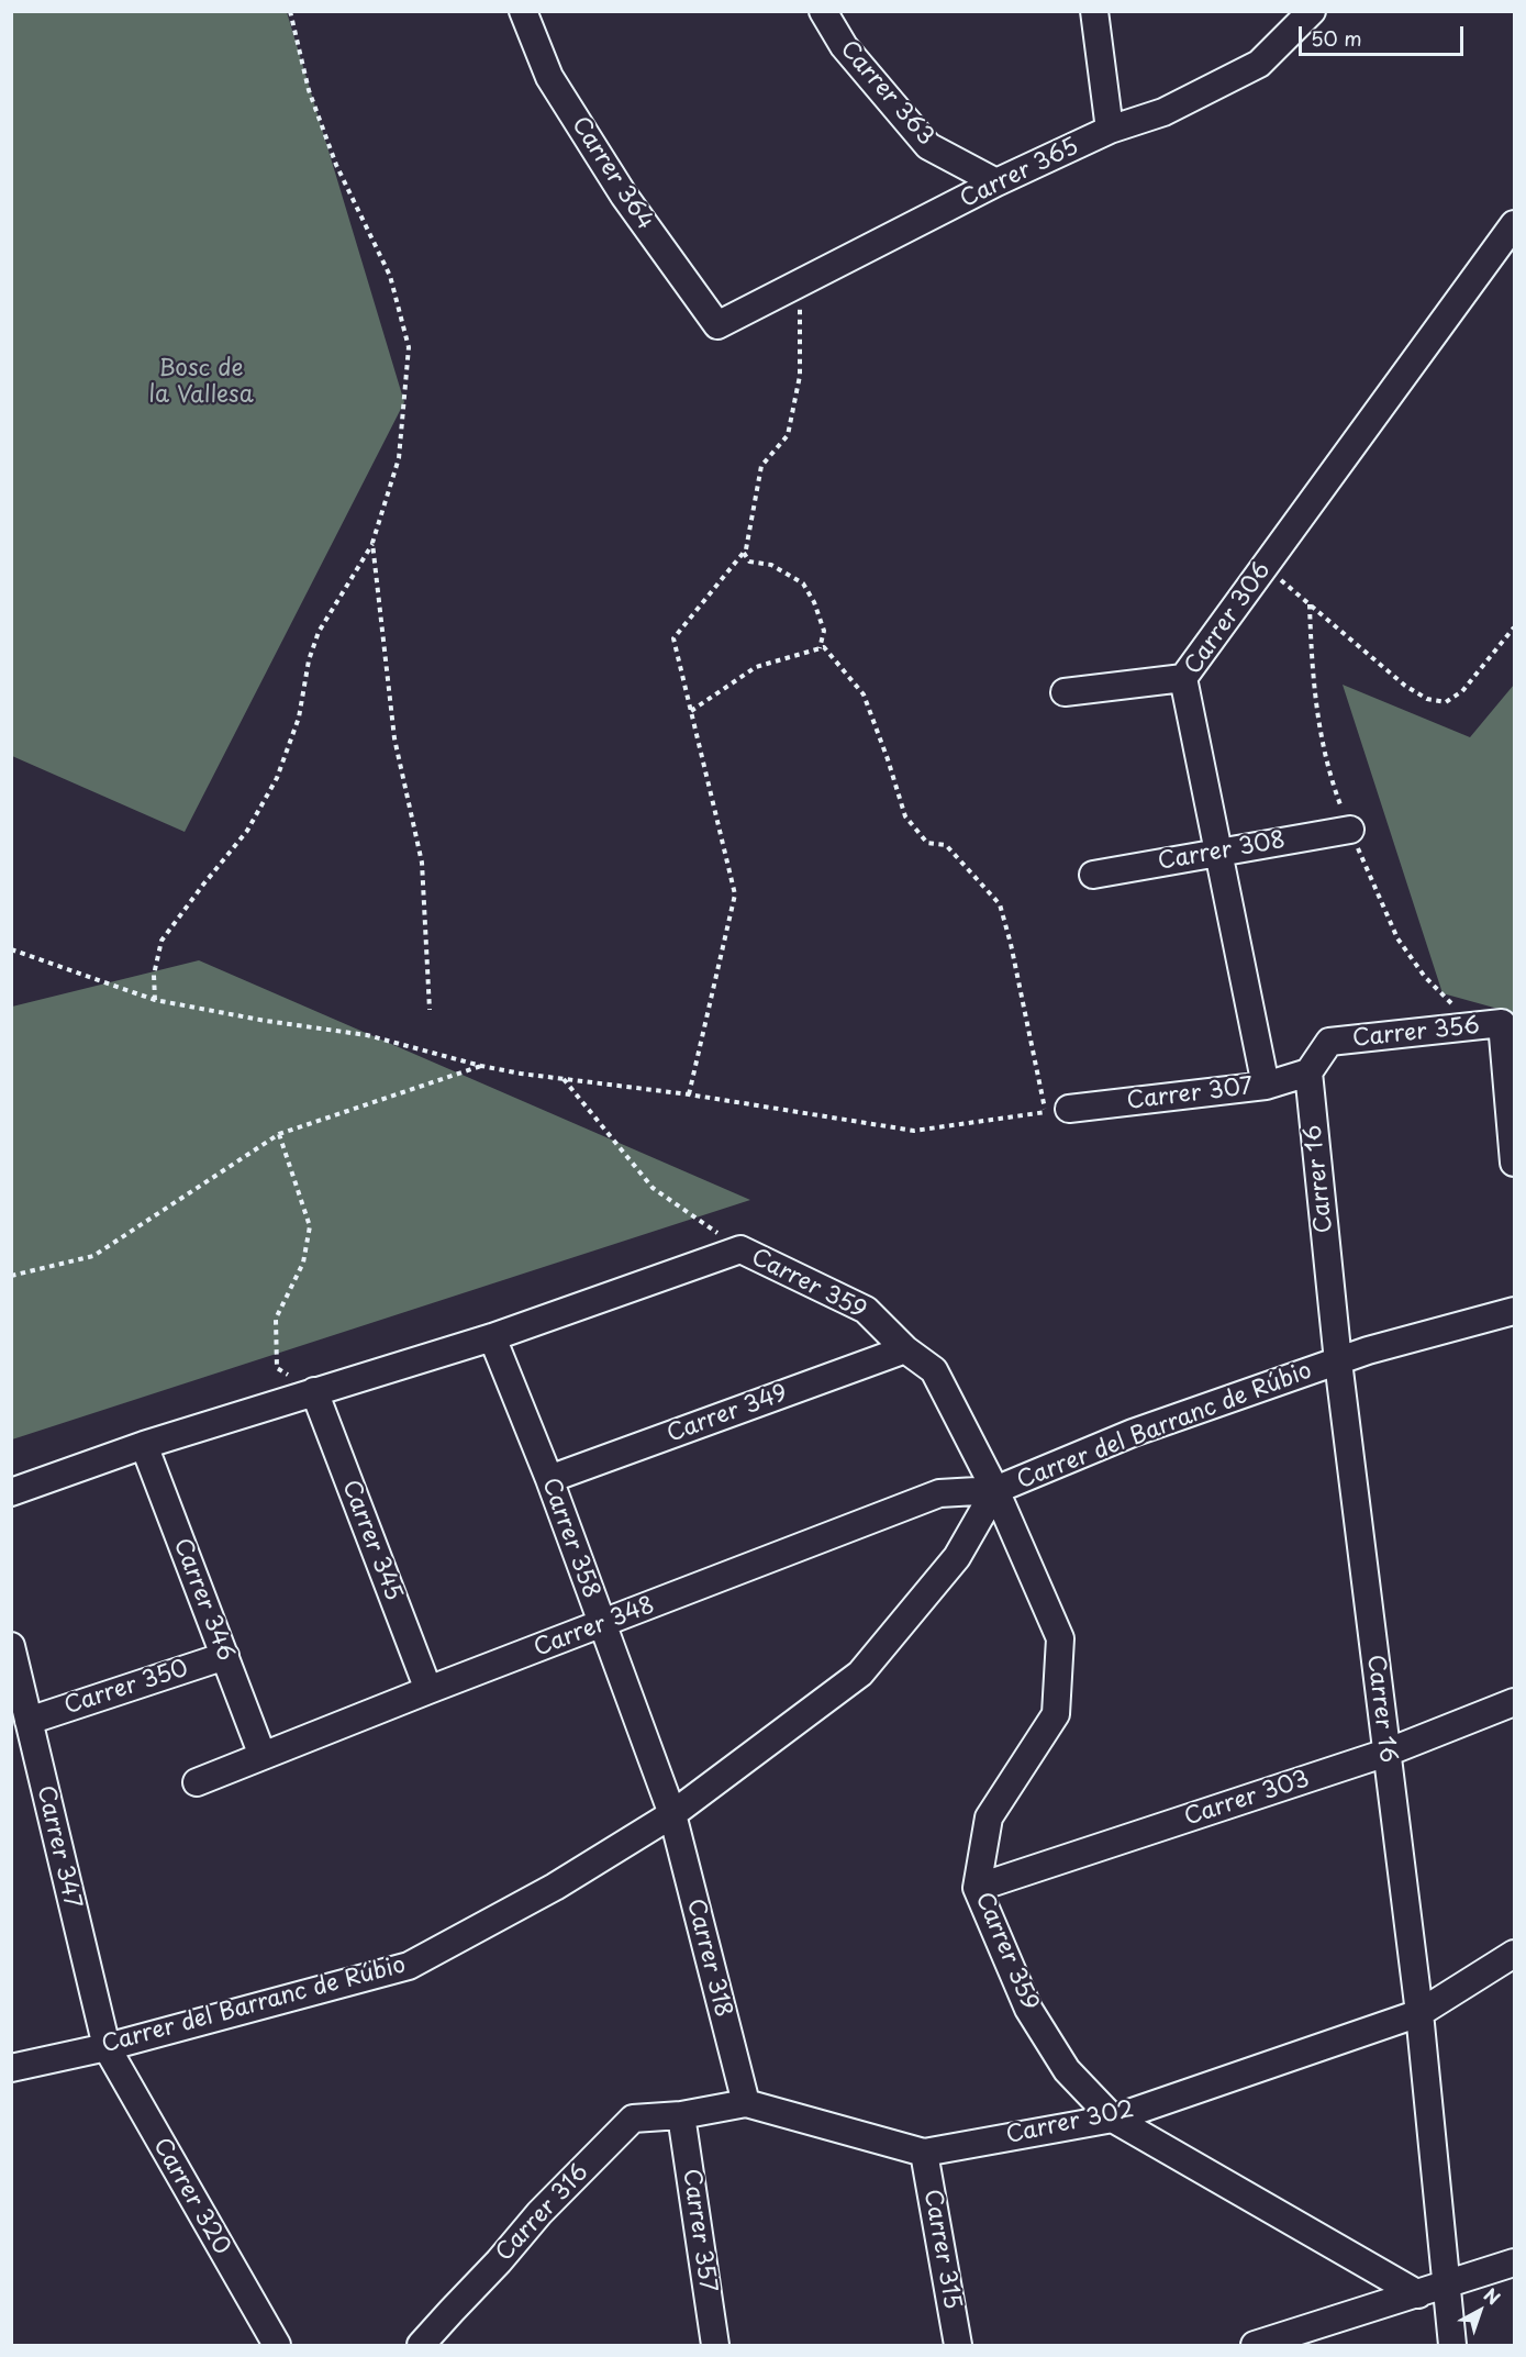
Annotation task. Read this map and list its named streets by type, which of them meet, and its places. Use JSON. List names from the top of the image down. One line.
{"streets":{"street":["Carrer 363","Carrer 364","Carrer 365","Carrer 306","Carrer 308","Carrer 356","Carrer 307","Carrer 16","Carrer 359","Carrer 349","Carrer del Barranc de Rúbio","Carrer 358","Carrer 345","Carrer 346","Carrer 348","Carrer 350","Carrer 303","Carrer 347","Carrer 318","Carrer 302","Carrer 320","Carrer 316","Carrer 357","Carrer 315"]},"crossings":[["Carrer 363","Carrer 365"],["Carrer 364","Carrer 365"],["Carrer 306","Carrer 308"],["Carrer 306","Carrer 307"],["Carrer 356","Carrer 307"],["Carrer 356","Carrer 16"],["Carrer 307","Carrer 16"],["Carrer 16","Carrer del Barranc de Rúbio"],["Carrer 16","Carrer 303"],["Carrer 16","Carrer 302"],["Carrer 359","Carrer 349"],["Carrer 359","Carrer del Barranc de Rúbio"],["Carrer 359","Carrer 348"],["Carrer 359","Carrer 303"],["Carrer 359","Carrer 302"],["Carrer 349","Carrer 358"],["Carrer del Barranc de Rúbio","Carrer 358"],["Carrer del Barranc de Rúbio","Carrer 348"],["Carrer del Barranc de Rúbio","Carrer 347"],["Carrer del Barranc de Rúbio","Carrer 318"],["Carrer del Barranc de Rúbio","Carrer 320"],["Carrer 358","Carrer 348"],["Carrer 358","Carrer 318"],["Carrer 345","Carrer 348"],["Carrer 346","Carrer 348"],["Carrer 346","Carrer 350"],["Carrer 350","Carrer 347"],["Carrer 347","Carrer 320"],["Carrer 318","Carrer 302"],["Carrer 302","Carrer 316"],["Carrer 302","Carrer 357"],["Carrer 302","Carrer 315"],["Carrer 316","Carrer 357"]],"parks":["Bosc de la Vallesa"],"scale_bar":"50 m","north":"top right"}
